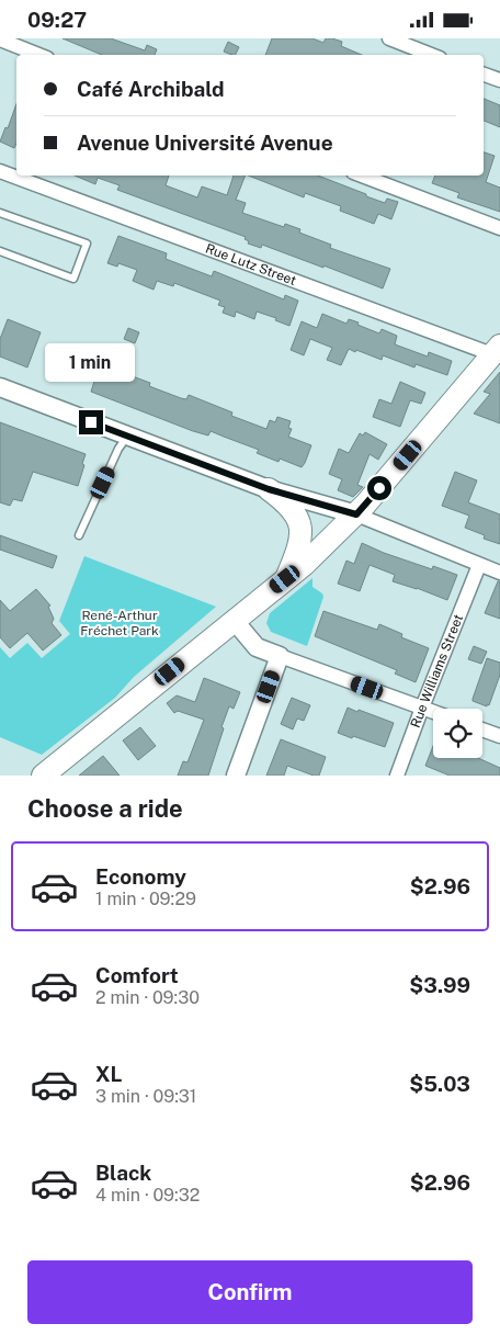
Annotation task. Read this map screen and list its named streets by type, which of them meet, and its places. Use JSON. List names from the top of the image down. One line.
{"streets":{"street":["Rue Lutz Street","Rue Williams Street"]},"parks":["René-Arthur Fréchet Park"],"page":{"status":"09:27","banner":["Café Archibald","Avenue Université Avenue"],"bubble":"1 min","heading":"Choose a ride","list":[{"name":"Economy","note":"1 min · 09:29","value":"$2.96"},{"name":"Comfort","note":"2 min · 09:30","value":"$3.99"},{"name":"XL","note":"3 min · 09:31","value":"$5.03"},{"name":"Black","note":"4 min · 09:32","value":"$2.96"}],"buttons":"Confirm"}}
